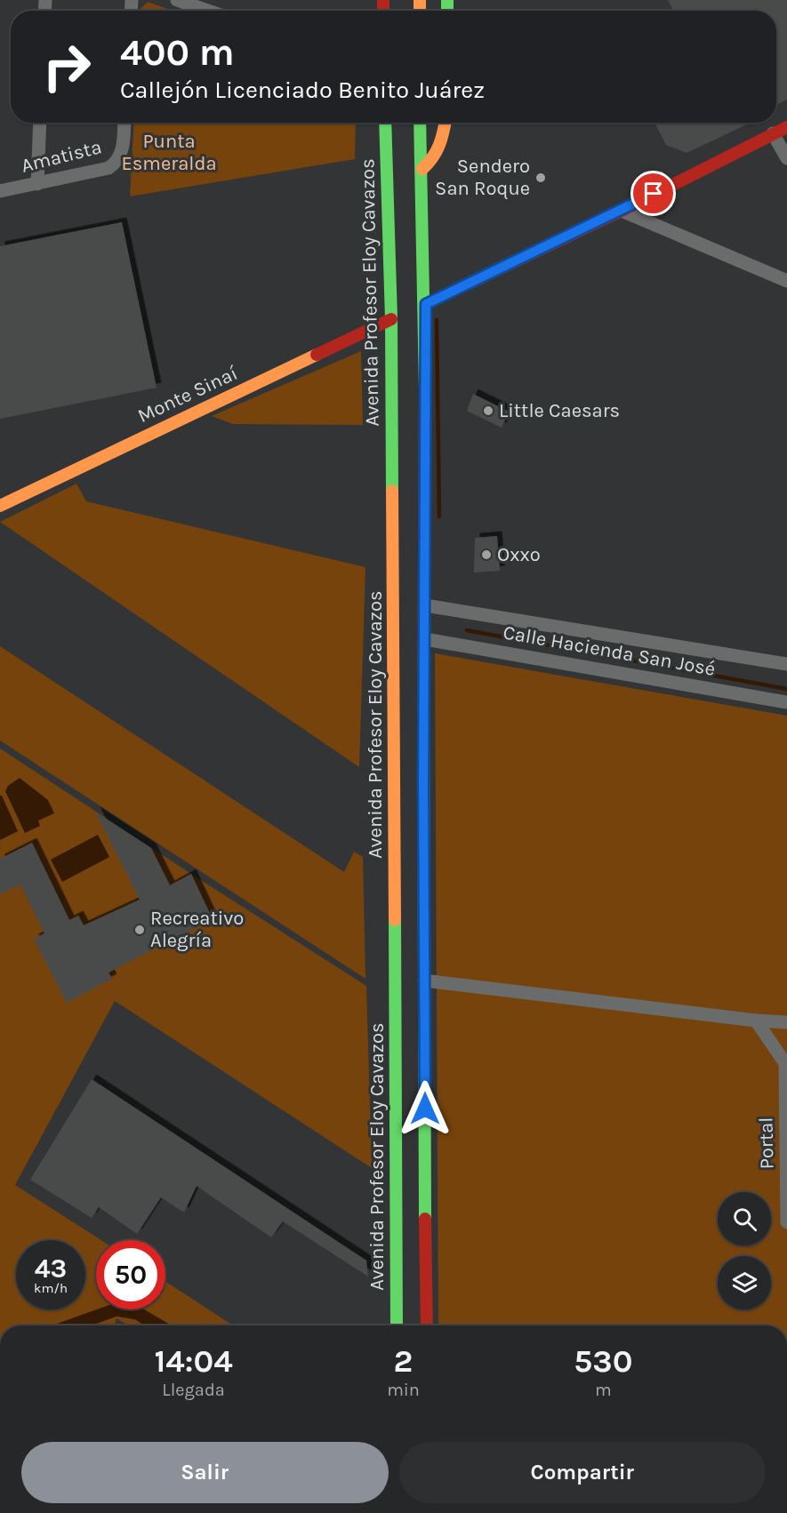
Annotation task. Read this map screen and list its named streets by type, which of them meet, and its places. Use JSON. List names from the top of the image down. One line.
{"streets":{"main road":["Avenida Profesor Eloy Cavazos","Monte Sinaí"],"street":["Amatista","Calle Hacienda San José","Portal"]},"crossings":[["Avenida Profesor Eloy Cavazos","Monte Sinaí"]],"parks":["Punta Esmeralda"],"places":["Sendero San Roque","Little Caesars","Oxxo","Recreativo Alegría"],"page":{"turn":["400 m","Callejón Licenciado Benito Juárez"],"speed":"43 km/h","limit":"50","eta":["14:04","Llegada","2","min","530","m"],"buttons":["Salir","Compartir"]}}
